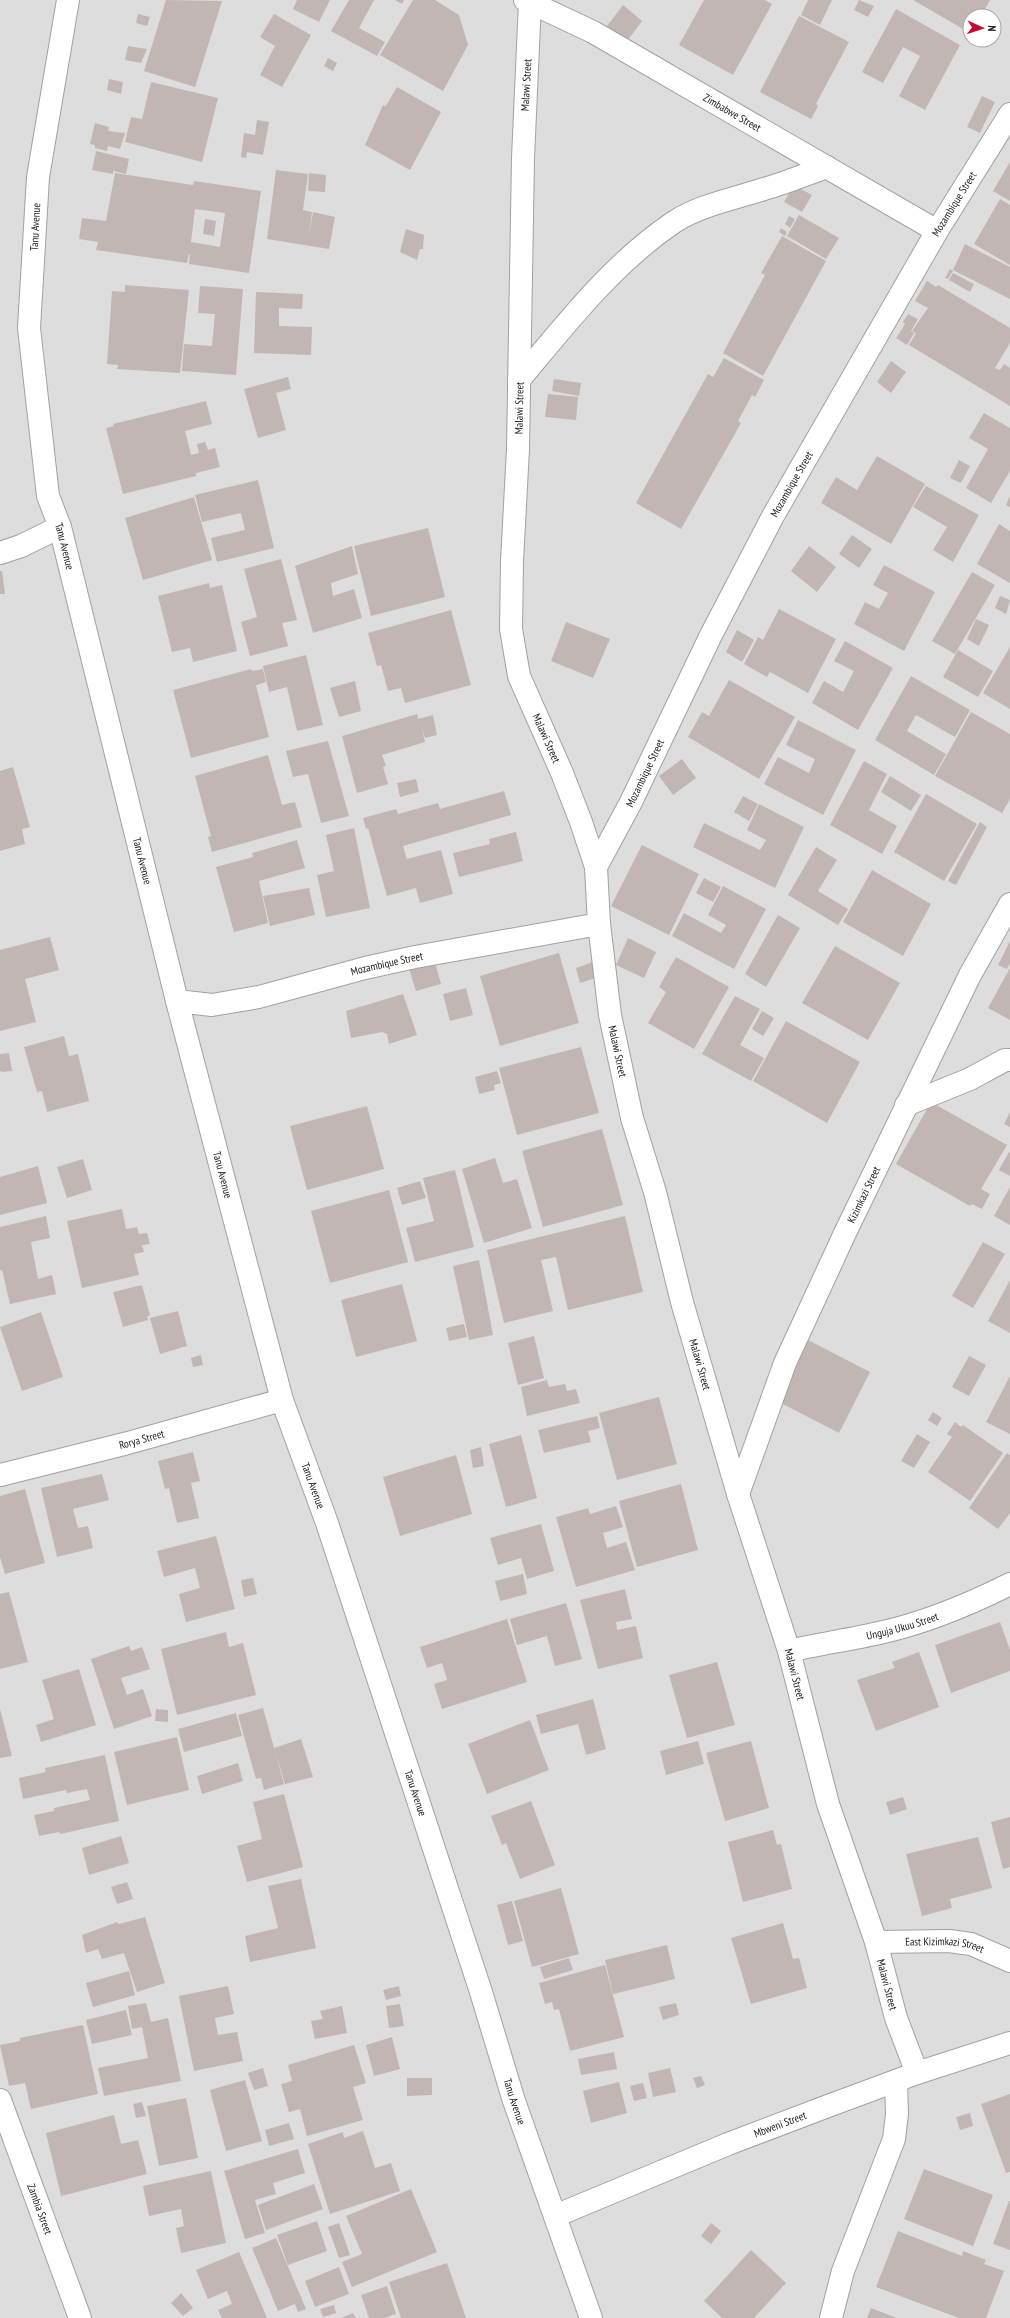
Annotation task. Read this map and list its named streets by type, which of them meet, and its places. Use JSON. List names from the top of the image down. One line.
{"streets":{"street":["Malawi Street","Zimbabwe Street","Mozambique Street","Tanu Avenue","Kizimkazi Street","Rorya Street","Unguja Ukuu Street","East Kizimkazi Street","Mbweni Street","Zambia Street"]},"crossings":[["Malawi Street","Zimbabwe Street"],["Malawi Street","Mozambique Street"],["Malawi Street","Kizimkazi Street"],["Malawi Street","Unguja Ukuu Street"],["Malawi Street","East Kizimkazi Street"],["Malawi Street","Mbweni Street"],["Zimbabwe Street","Mozambique Street"],["Mozambique Street","Tanu Avenue"],["Tanu Avenue","Rorya Street"],["Tanu Avenue","Mbweni Street"]],"north":"right"}
